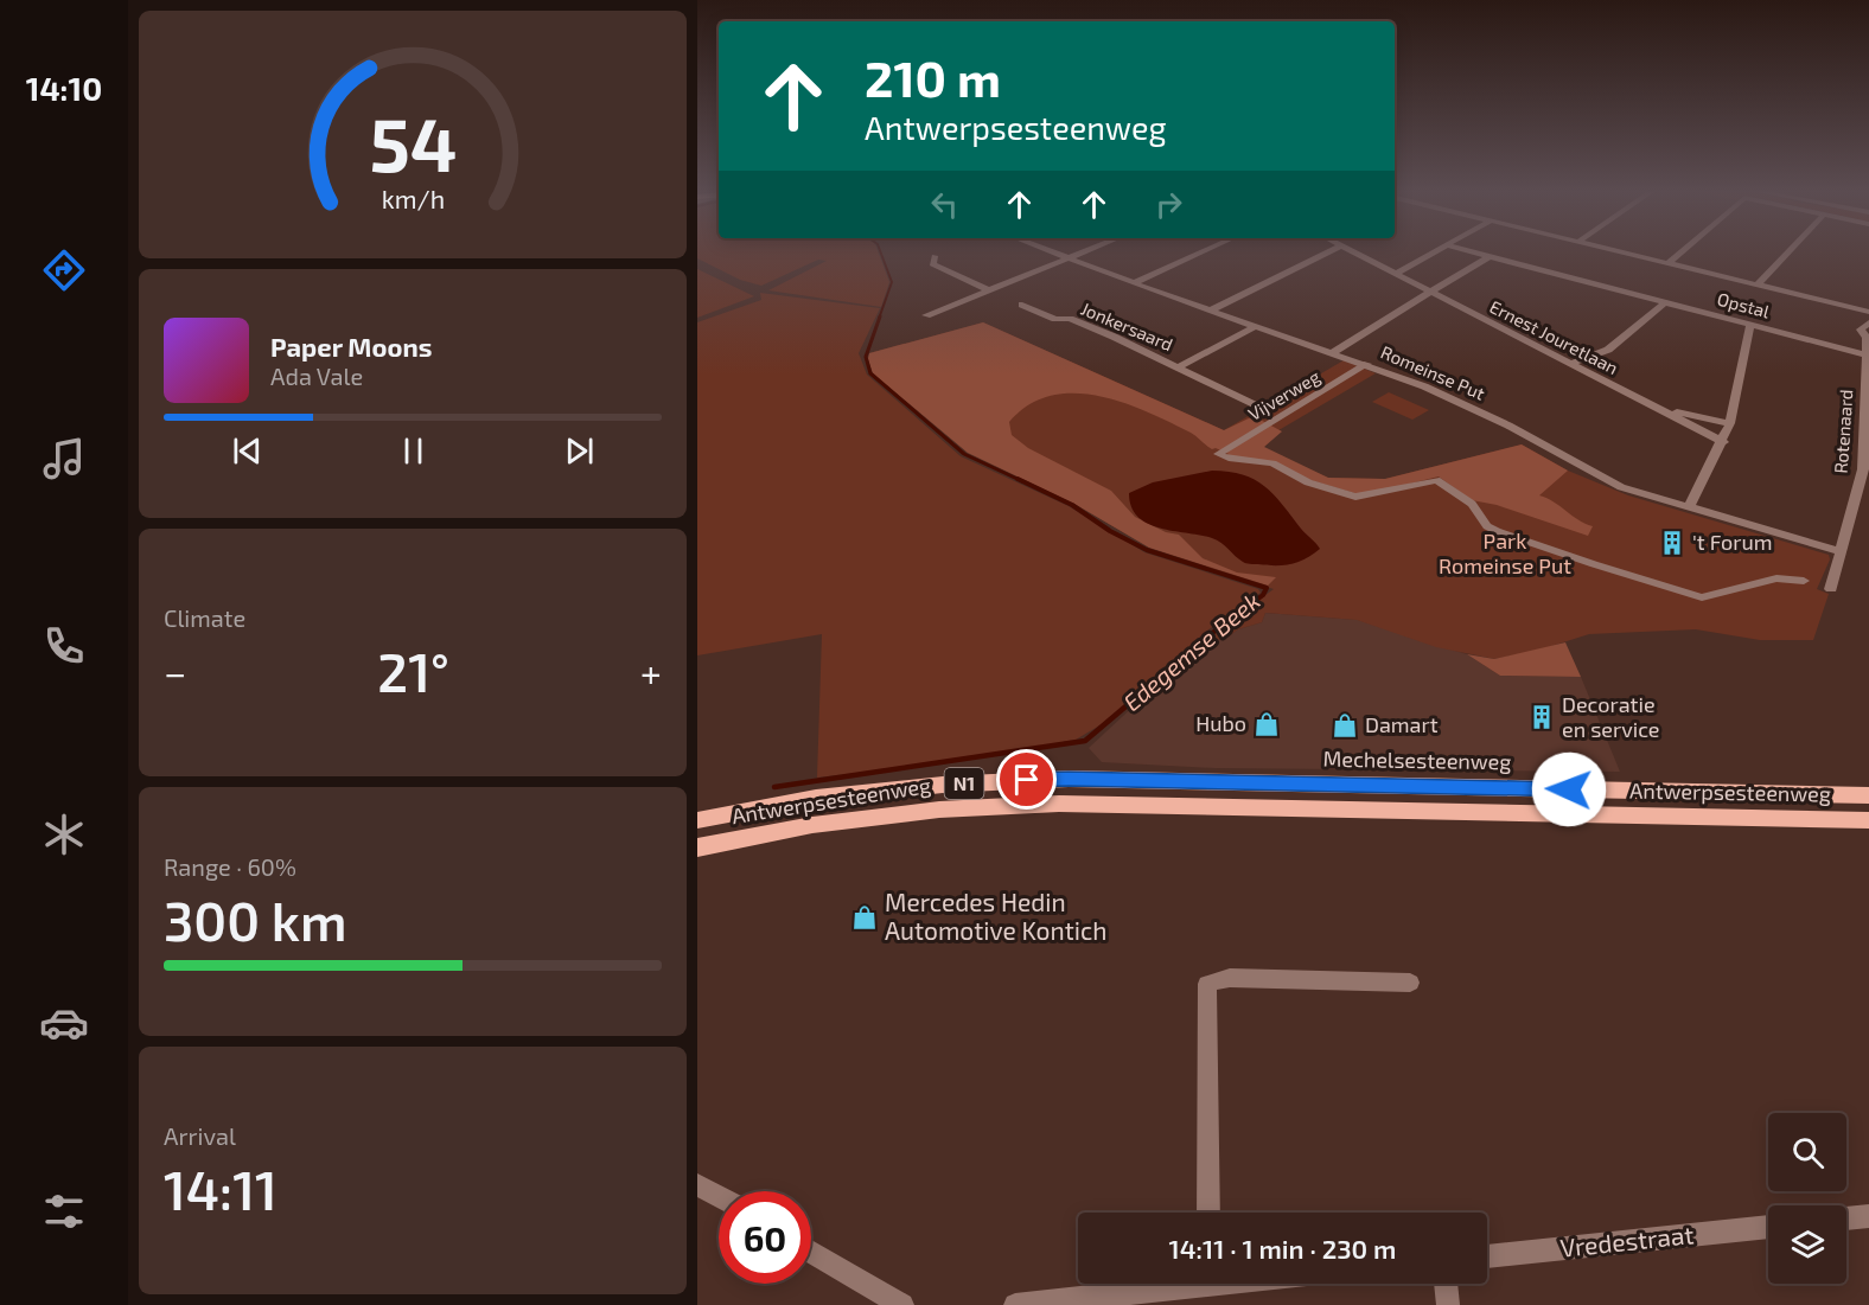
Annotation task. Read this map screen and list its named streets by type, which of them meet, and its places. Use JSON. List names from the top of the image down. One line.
{"streets":{"main road":["Mechelsesteenweg","N1","Antwerpsesteenweg"],"street":["Opstal","Jonkersaard","Ernest Jouretlaan","Romeinse Put","Vijverweg","Rotenaard","Vredestraat"]},"crossings":[["Opstal","Rotenaard"],["Jonkersaard","Romeinse Put"],["Romeinse Put","Vijverweg"],["Romeinse Put","Rotenaard"],["Mechelsesteenweg","N1"],["Mechelsesteenweg","Antwerpsesteenweg"],["N1","Antwerpsesteenweg"]],"water":["Edegemse Beek"],"parks":["Park Romeinse Put"],"places":{"building":["'t Forum","Decoratie en service"],"shop":["Hubo","Damart","Mercedes Hedin Automotive Kontich"]},"page":{"tabs":"14:10","turn":["210 m","Antwerpsesteenweg"],"song":["Paper Moons","Ada Vale"],"tile":["Climate",["Range · 60%","300 km"],["Arrival","14:11"]],"heat":["−","21°","+"],"limit":"60","trip":"14:11 · 1 min · 230 m","gauge":["54","km/h"]}}
